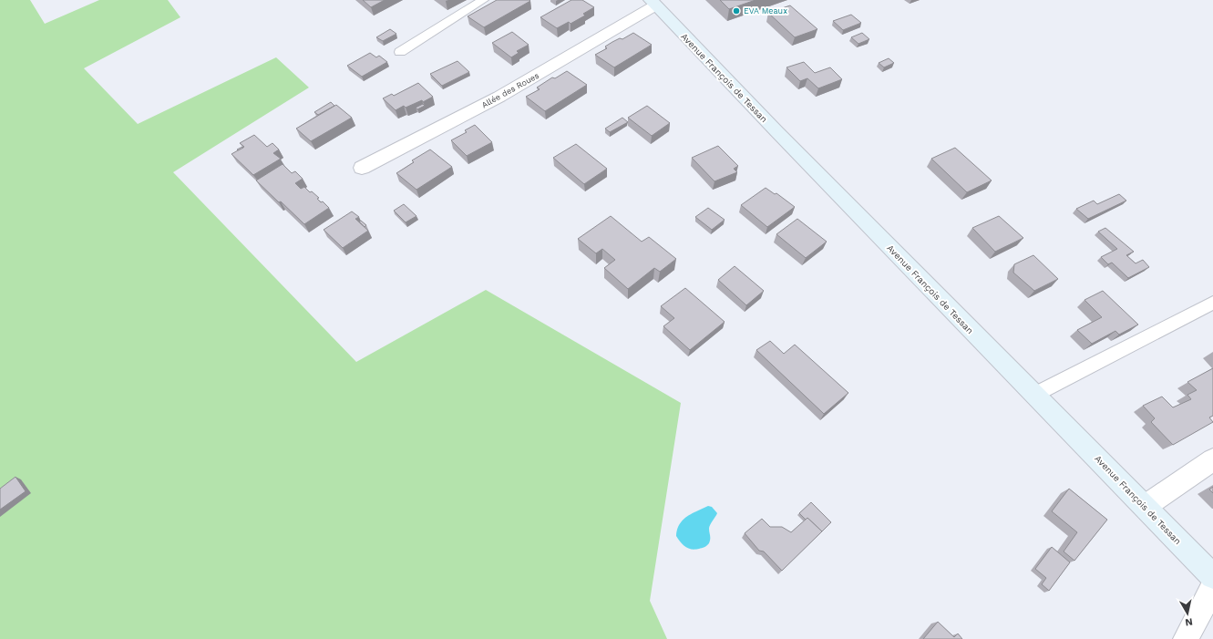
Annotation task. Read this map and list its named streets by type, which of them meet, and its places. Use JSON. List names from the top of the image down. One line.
{"streets":{"street":["Avenue François de Tessan","Allée des Roues"]},"crossings":[["Avenue François de Tessan","Allée des Roues"]],"places":["EVA Meaux"],"north":"bottom"}
